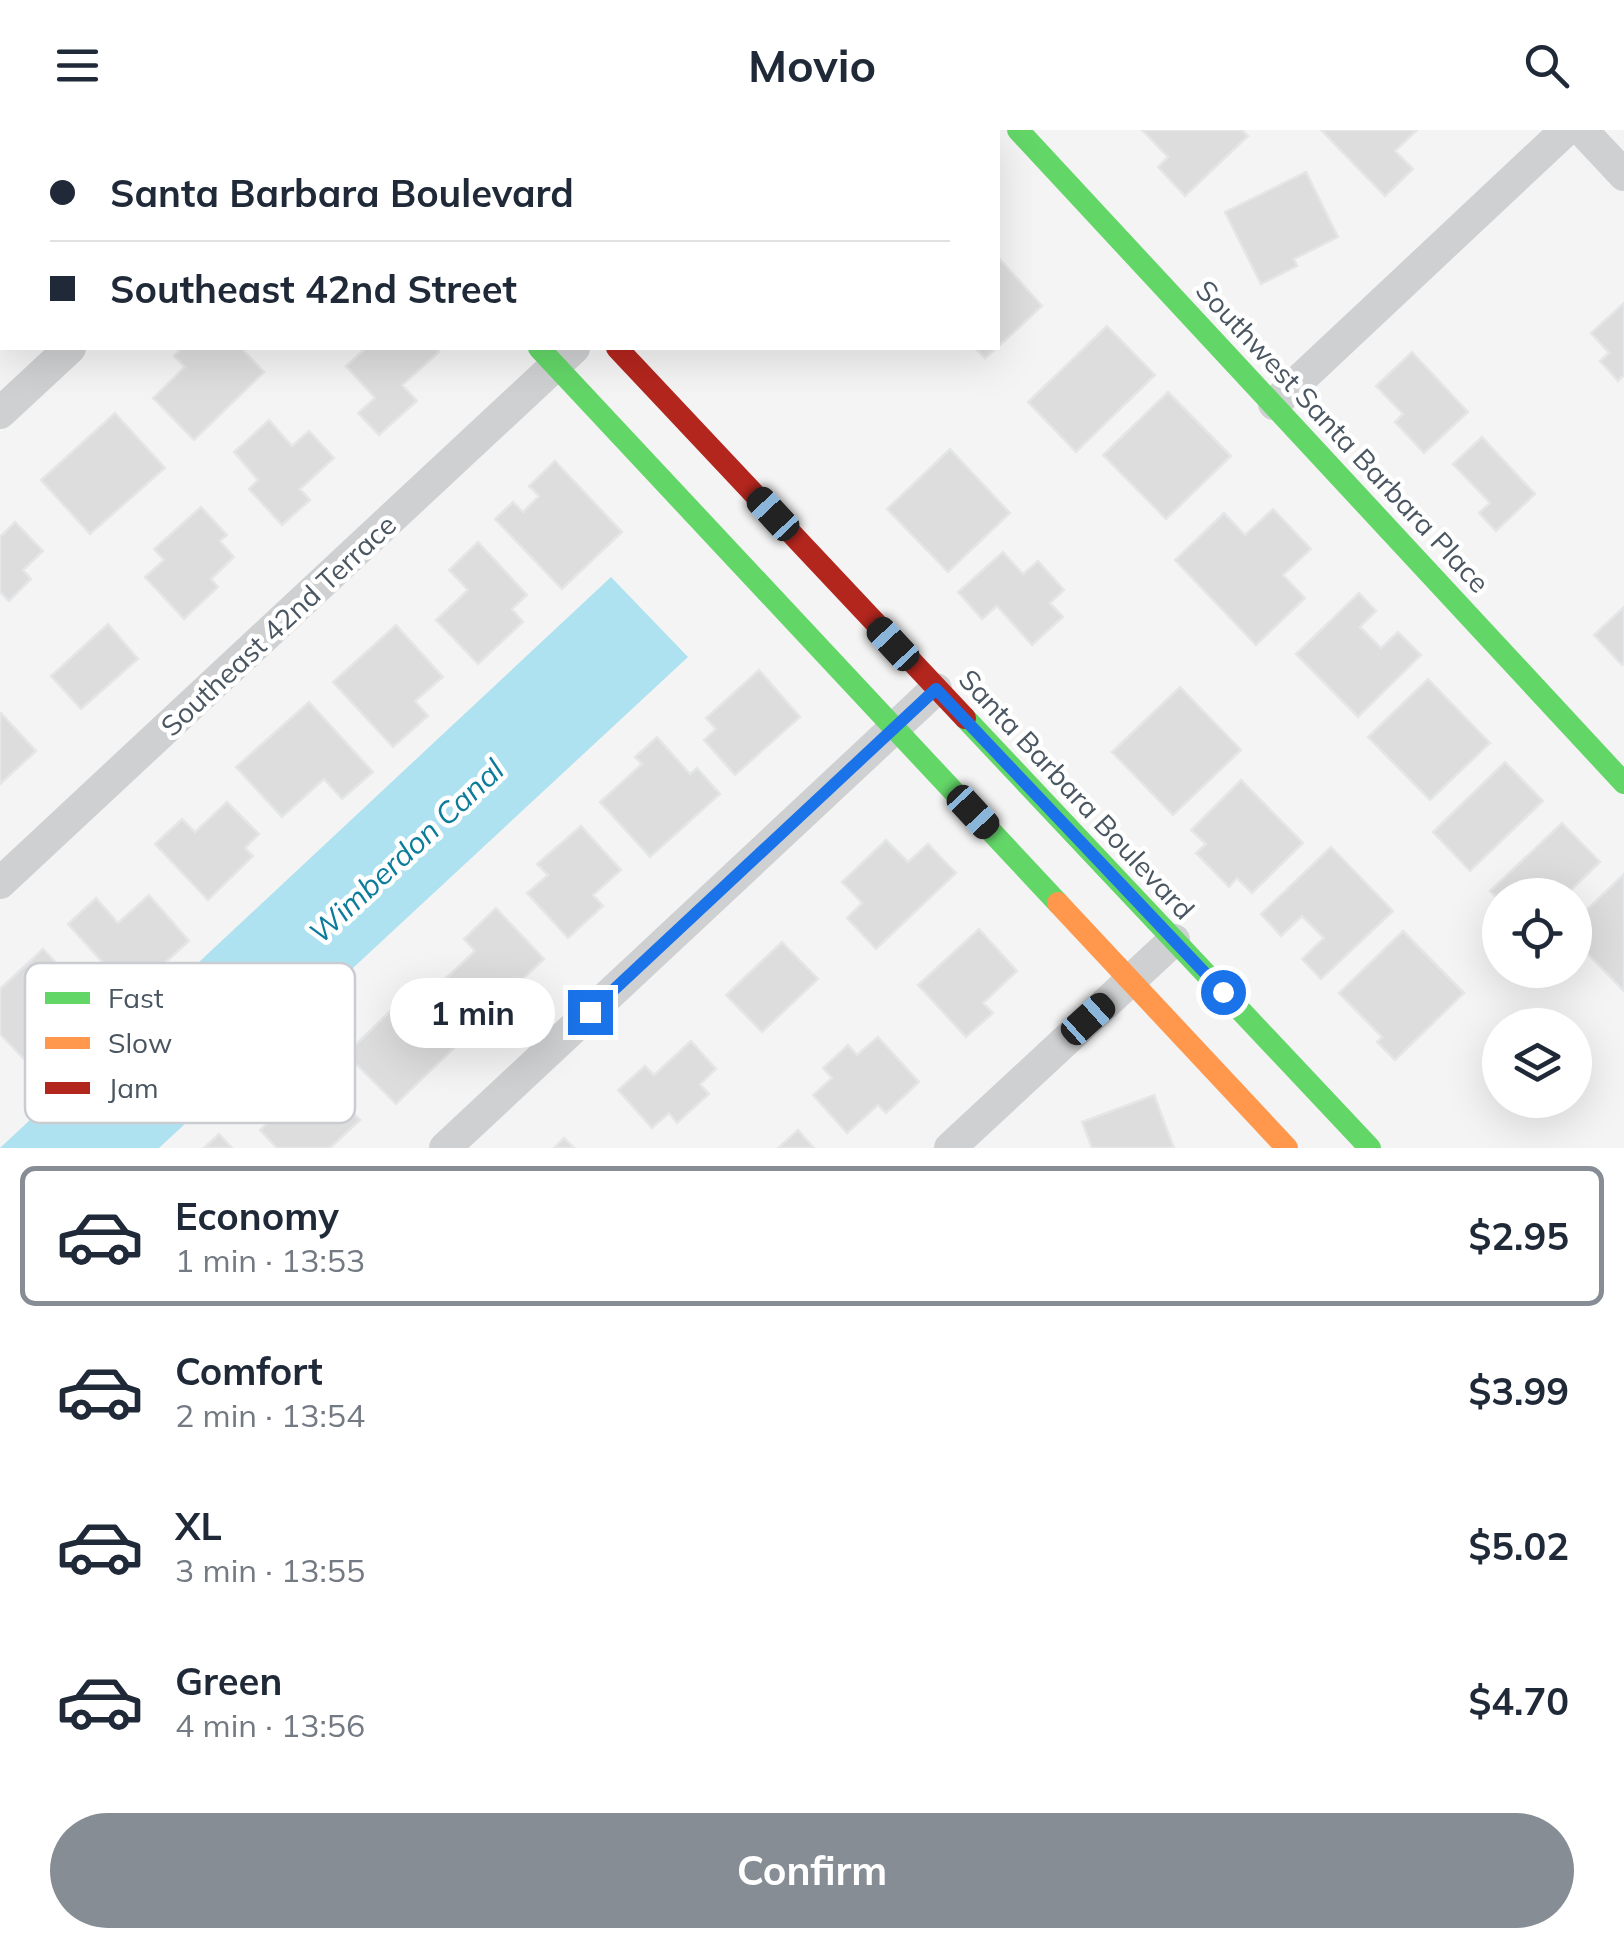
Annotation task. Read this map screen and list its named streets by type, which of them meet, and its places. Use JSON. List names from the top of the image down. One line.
{"streets":{"main road":["Southwest Santa Barbara Place","Santa Barbara Boulevard"],"street":["Southeast 42nd Terrace"]},"water":["Wimberdon Canal"],"legend":["Fast","Slow","Jam"],"page":{"header":"Movio","banner":["Santa Barbara Boulevard","Southeast 42nd Street"],"bubble":"1 min","list":[{"name":"Economy","note":"1 min · 13:53","value":"$2.95"},{"name":"Comfort","note":"2 min · 13:54","value":"$3.99"},{"name":"XL","note":"3 min · 13:55","value":"$5.02"},{"name":"Green","note":"4 min · 13:56","value":"$4.70"}],"buttons":"Confirm"}}
